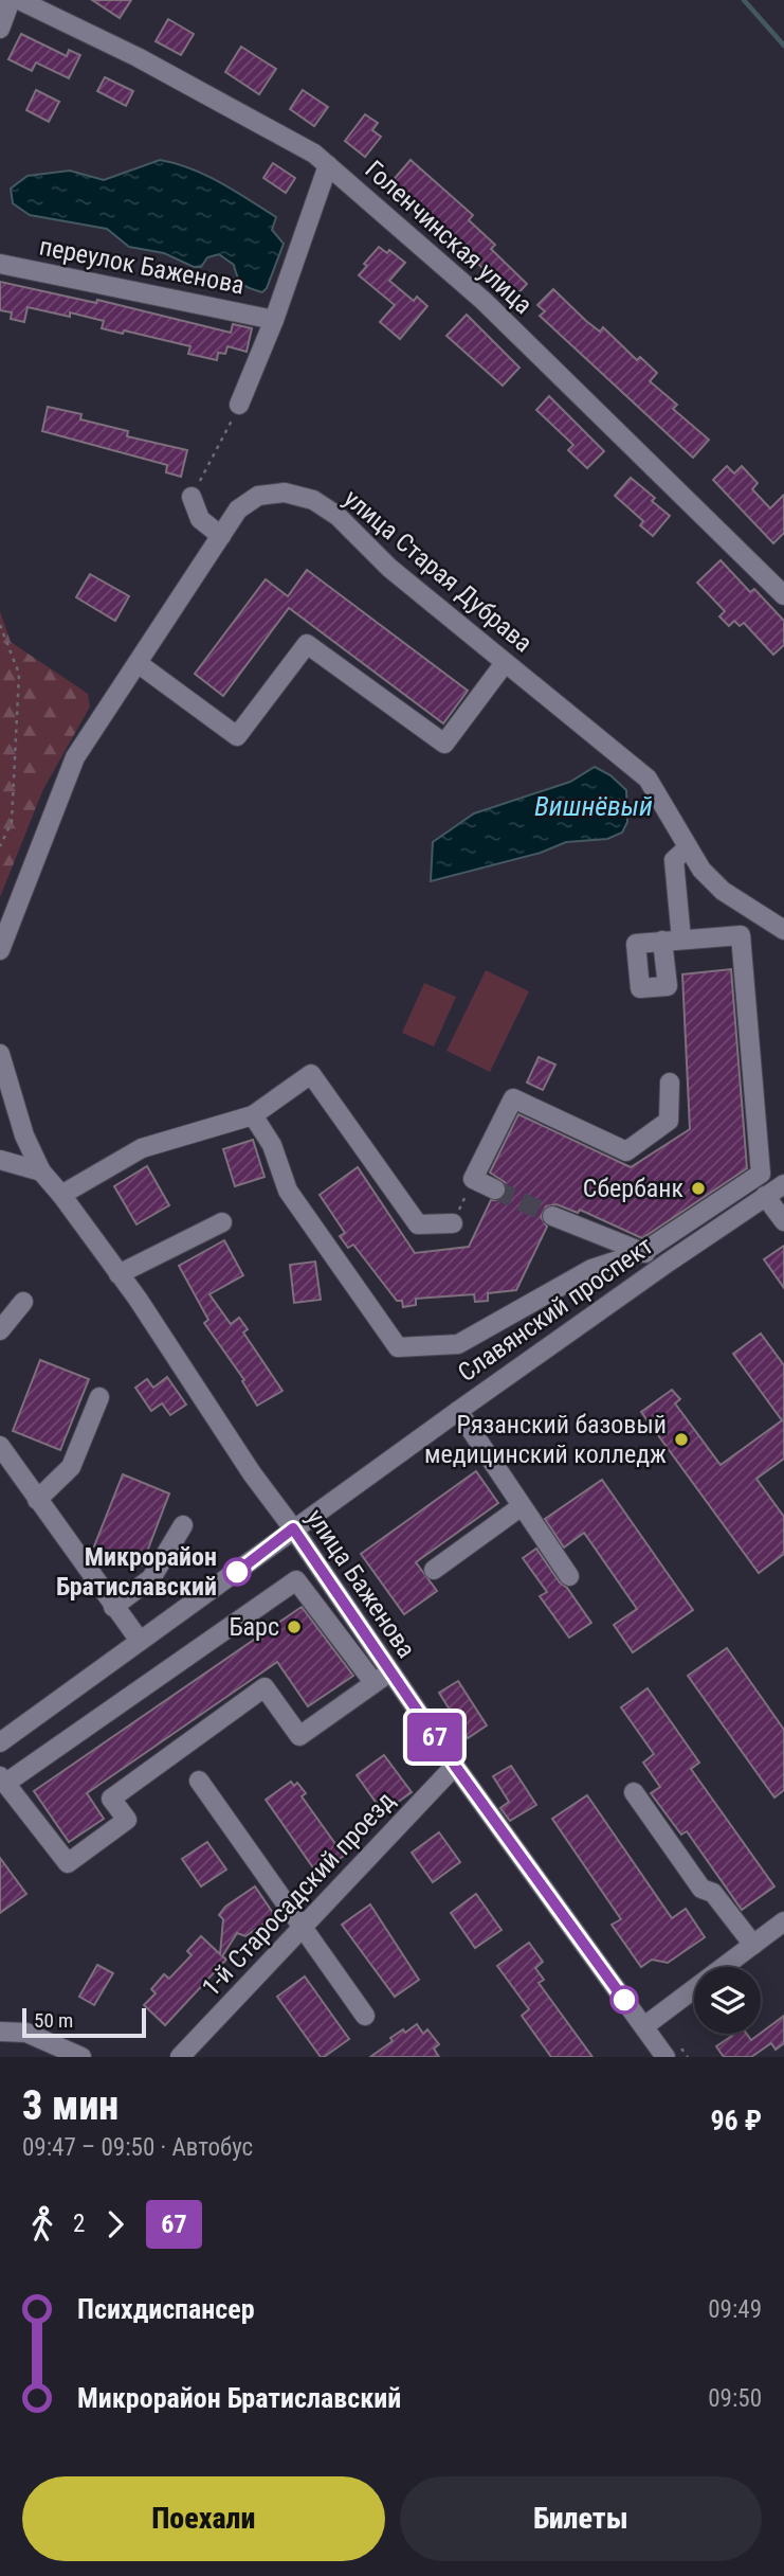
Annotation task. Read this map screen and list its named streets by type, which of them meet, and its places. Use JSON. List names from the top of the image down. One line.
{"streets":{"street":["Голенчинская улица","переулок Баженова","улица Старая Дубрава","Славянский проспект","улица Баженова","1-й Старосадский проезд"]},"crossings":[["Славянский проспект","улица Баженова"],["улица Баженова","1-й Старосадский проезд"]],"water":["Вишнёвый"],"places":["Сбербанк","Рязанский базовый медицинский колледж","Микрорайон Братиславский","Барс"],"lines":["bus line 67"],"scale_bar":"50 m","page":{"on_map":"67","scale":"50 m","heading":["3 мин","09:47 – 09:50 · Автобус","96 ₽"],"legs":["2","67"],"list":[{"name":"Психдиспансер","value":"09:49"},{"name":"Микрорайон Братиславский","value":"09:50"}],"buttons":["Поехали","Билеты"]}}
